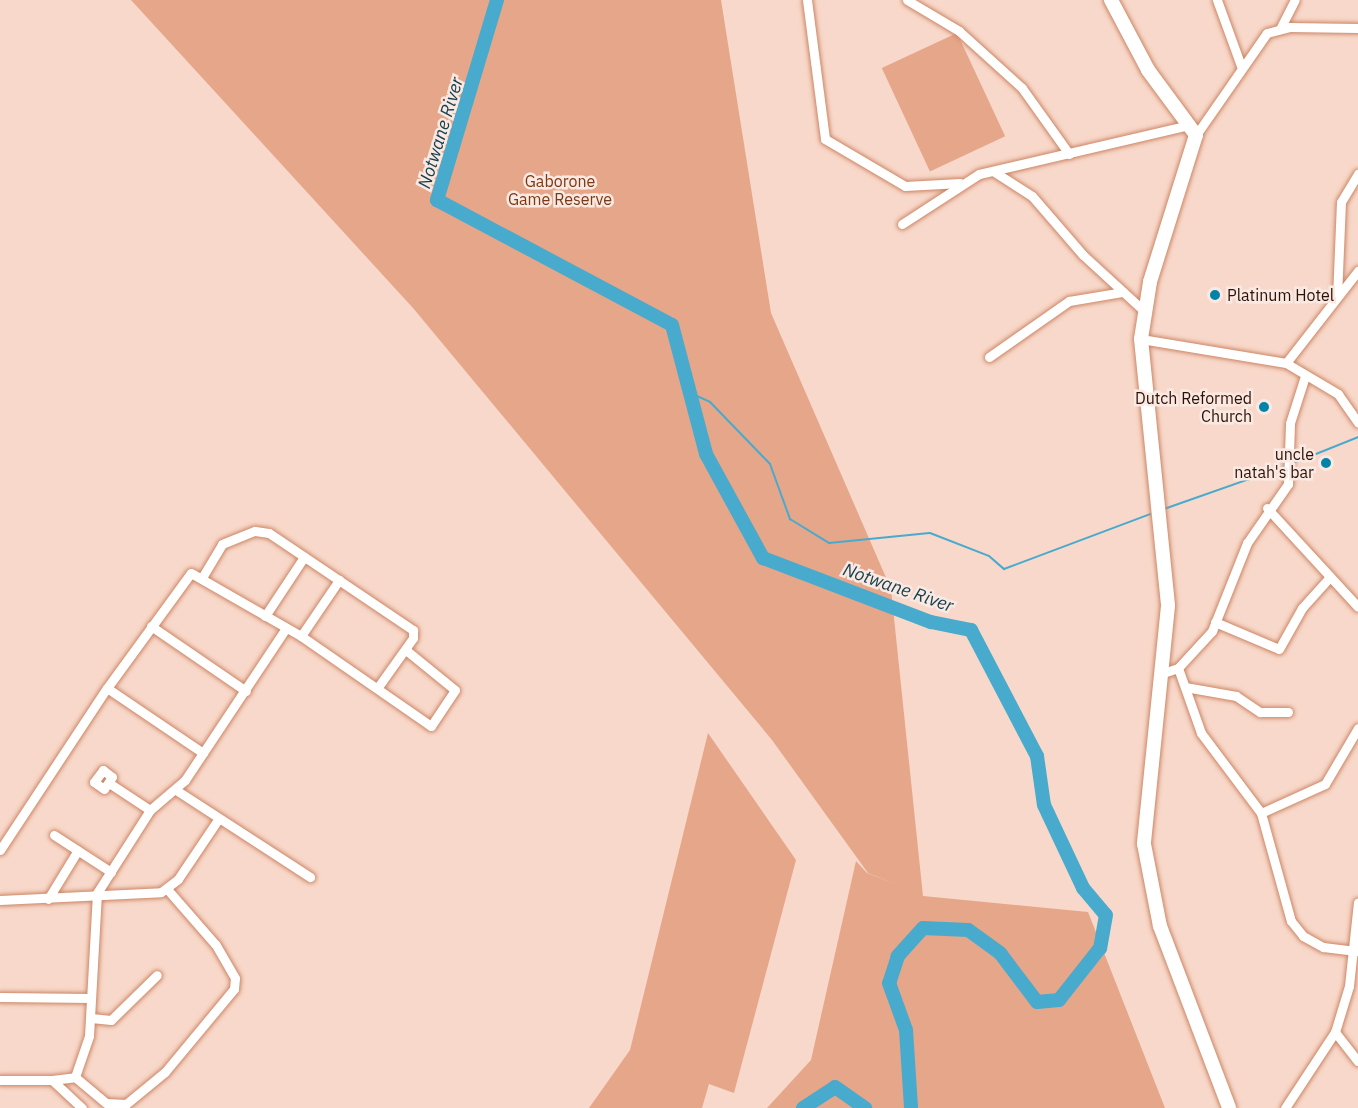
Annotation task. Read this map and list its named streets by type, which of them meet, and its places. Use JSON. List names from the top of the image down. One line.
{"water":["Notwane River"],"parks":["Gaborone Game Reserve"],"places":["Platinum Hotel","Dutch Reformed Church","uncle natah's bar"]}
